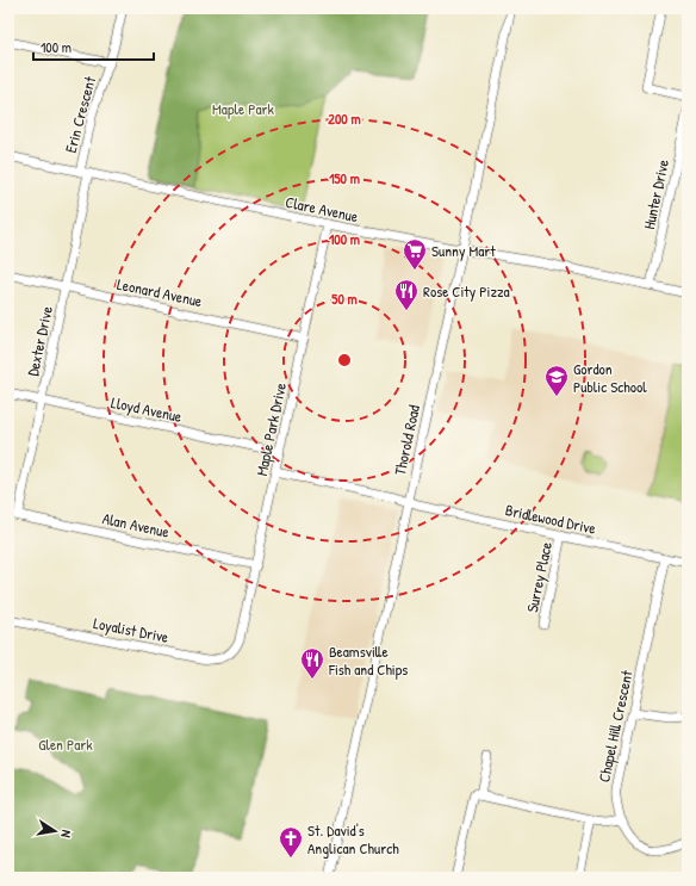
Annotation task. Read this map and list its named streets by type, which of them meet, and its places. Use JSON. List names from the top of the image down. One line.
{"streets":{"street":["Erin Crescent","Hunter Drive","Clare Avenue","Leonard Avenue","Dexter Drive","Lloyd Avenue","Maple Park Drive","Thorold Road","Bridlewood Drive","Alan Avenue","Surrey Place","Loyalist Drive","Chapel Hill Crescent"]},"crossings":[["Erin Crescent","Clare Avenue"],["Erin Crescent","Dexter Drive"],["Hunter Drive","Clare Avenue"],["Clare Avenue","Dexter Drive"],["Clare Avenue","Maple Park Drive"],["Clare Avenue","Thorold Road"],["Leonard Avenue","Dexter Drive"],["Leonard Avenue","Maple Park Drive"],["Dexter Drive","Lloyd Avenue"],["Dexter Drive","Alan Avenue"],["Lloyd Avenue","Maple Park Drive"],["Maple Park Drive","Alan Avenue"],["Maple Park Drive","Loyalist Drive"],["Thorold Road","Bridlewood Drive"],["Bridlewood Drive","Surrey Place"],["Bridlewood Drive","Chapel Hill Crescent"]],"parks":["Maple Park","Glen Park"],"places":{"supermarket":["Sunny Mart"],"restaurant":["Rose City Pizza","Beamsville Fish and Chips"],"school or university":["Gordon Public School"],"church":["St. David's Anglican Church"]},"scale_bar":"100 m","north":"right","rings":["200 m","150 m","100 m","50 m"]}
